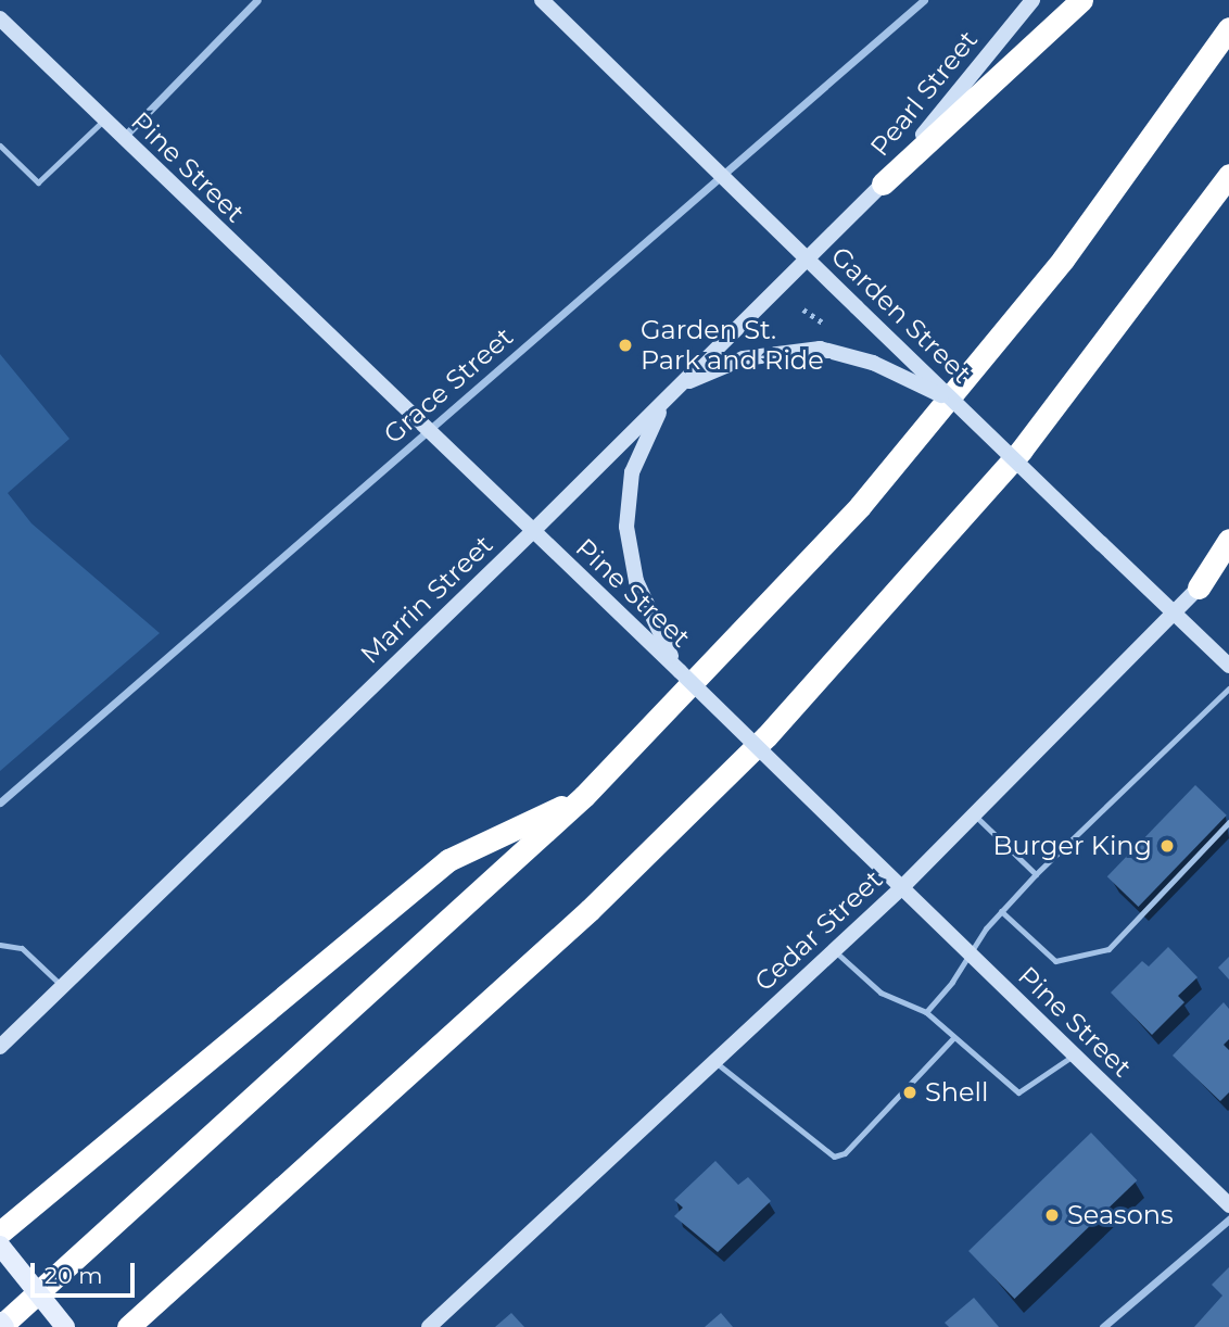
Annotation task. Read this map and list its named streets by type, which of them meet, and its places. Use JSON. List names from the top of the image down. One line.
{"streets":{"main road":["Pearl Street","Pine Street","Garden Street","Marrin Street","Cedar Street"],"street":["Grace Street"]},"crossings":[["Pearl Street","Marrin Street"],["Pine Street","Grace Street"],["Pine Street","Marrin Street"],["Pine Street","Cedar Street"],["Garden Street","Grace Street"],["Garden Street","Marrin Street"],["Garden Street","Cedar Street"]],"places":["Garden St. Park and Ride","Burger King","Shell","Seasons"],"scale_bar":"20 m"}
